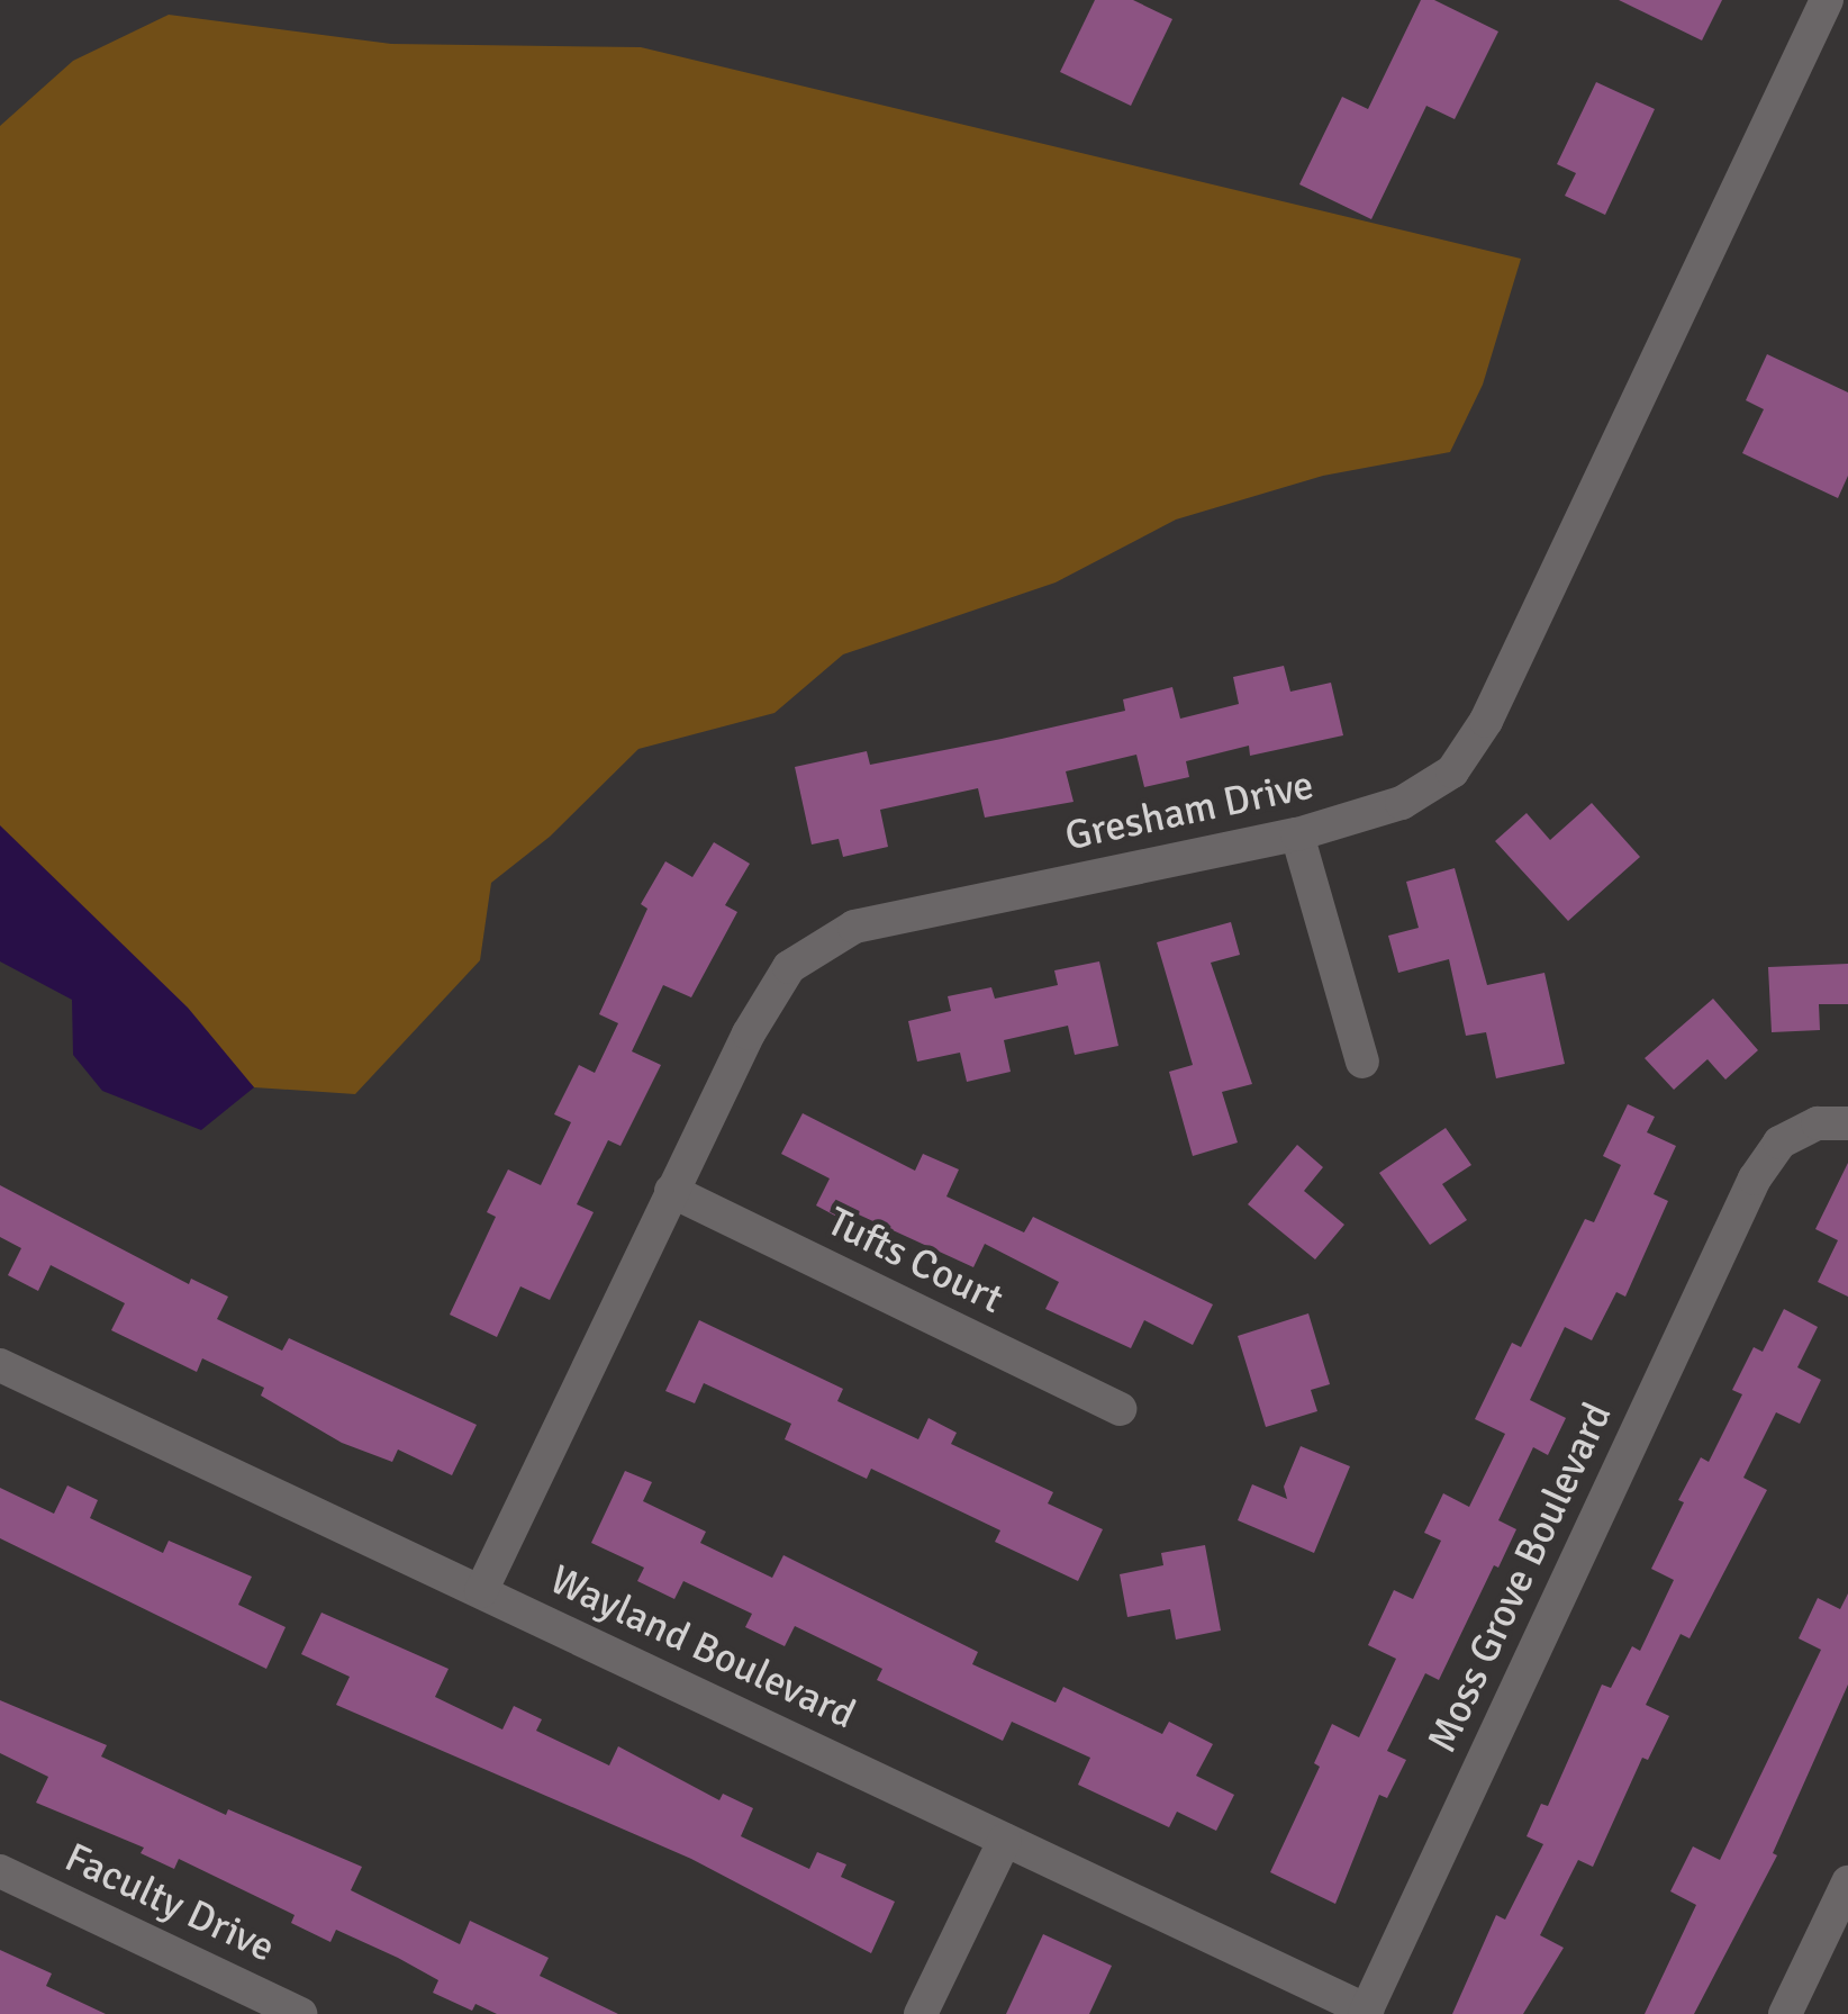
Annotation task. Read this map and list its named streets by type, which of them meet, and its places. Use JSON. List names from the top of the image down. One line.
{"streets":{"street":["Gresham Drive","Tufts Court","Moss Grove Boulevard","Wayland Boulevard","Faculty Drive"]},"crossings":[["Gresham Drive","Tufts Court"],["Gresham Drive","Wayland Boulevard"],["Moss Grove Boulevard","Wayland Boulevard"]]}
